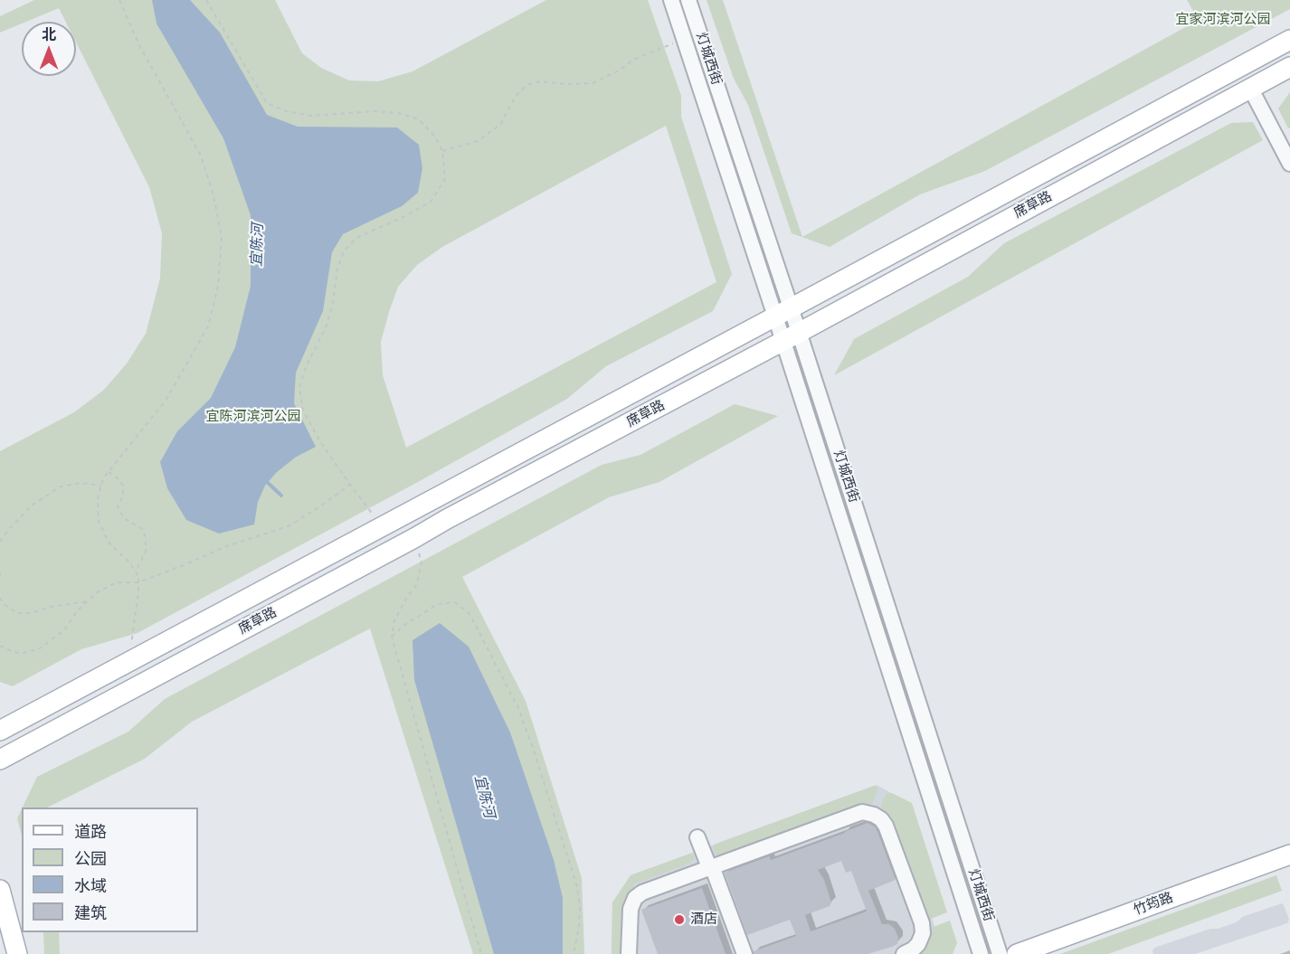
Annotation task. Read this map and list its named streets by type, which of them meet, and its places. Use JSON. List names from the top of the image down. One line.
{"streets":{"main road":["席草路","竹筠路"],"street":["灯城西街"]},"crossings":[["灯城西街","席草路"]],"water":["宜陈河"],"parks":["宜家河滨河公园","宜陈河滨河公园"],"places":["酒店"],"legend":["道路","公园","水域","建筑"],"north":"top"}
